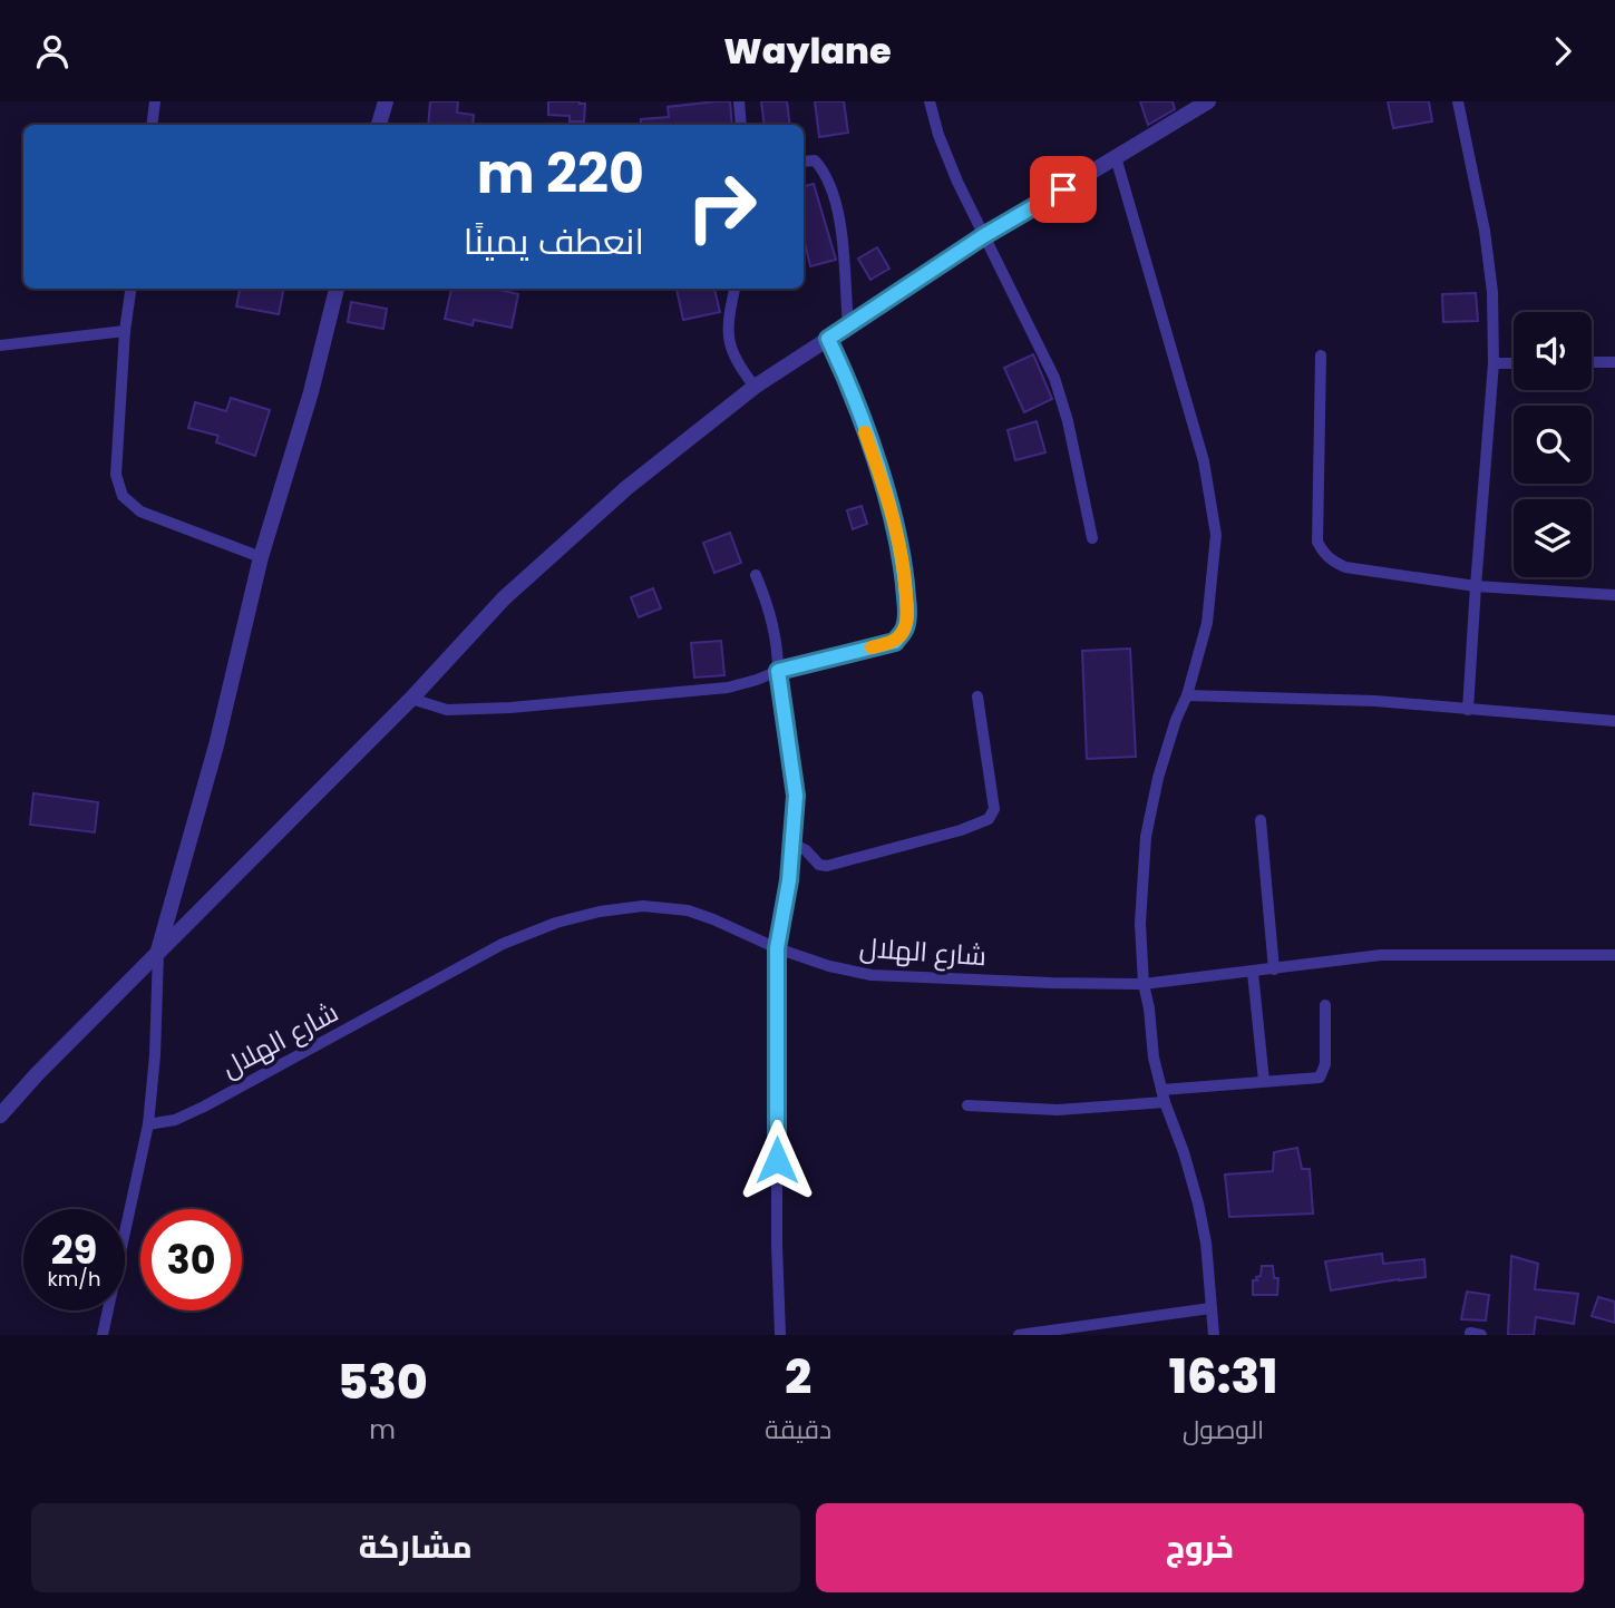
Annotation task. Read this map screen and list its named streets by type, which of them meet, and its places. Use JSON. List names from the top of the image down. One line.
{"streets":{"street":["شارع الهلال"]},"page":{"header":"Waylane","turn":["220 m","انعطف يمينًا"],"speed":"29 km/h","limit":"30","eta":["16:31","الوصول","2","دقيقة","530","m"],"buttons":["خروج","مشاركة"]}}
